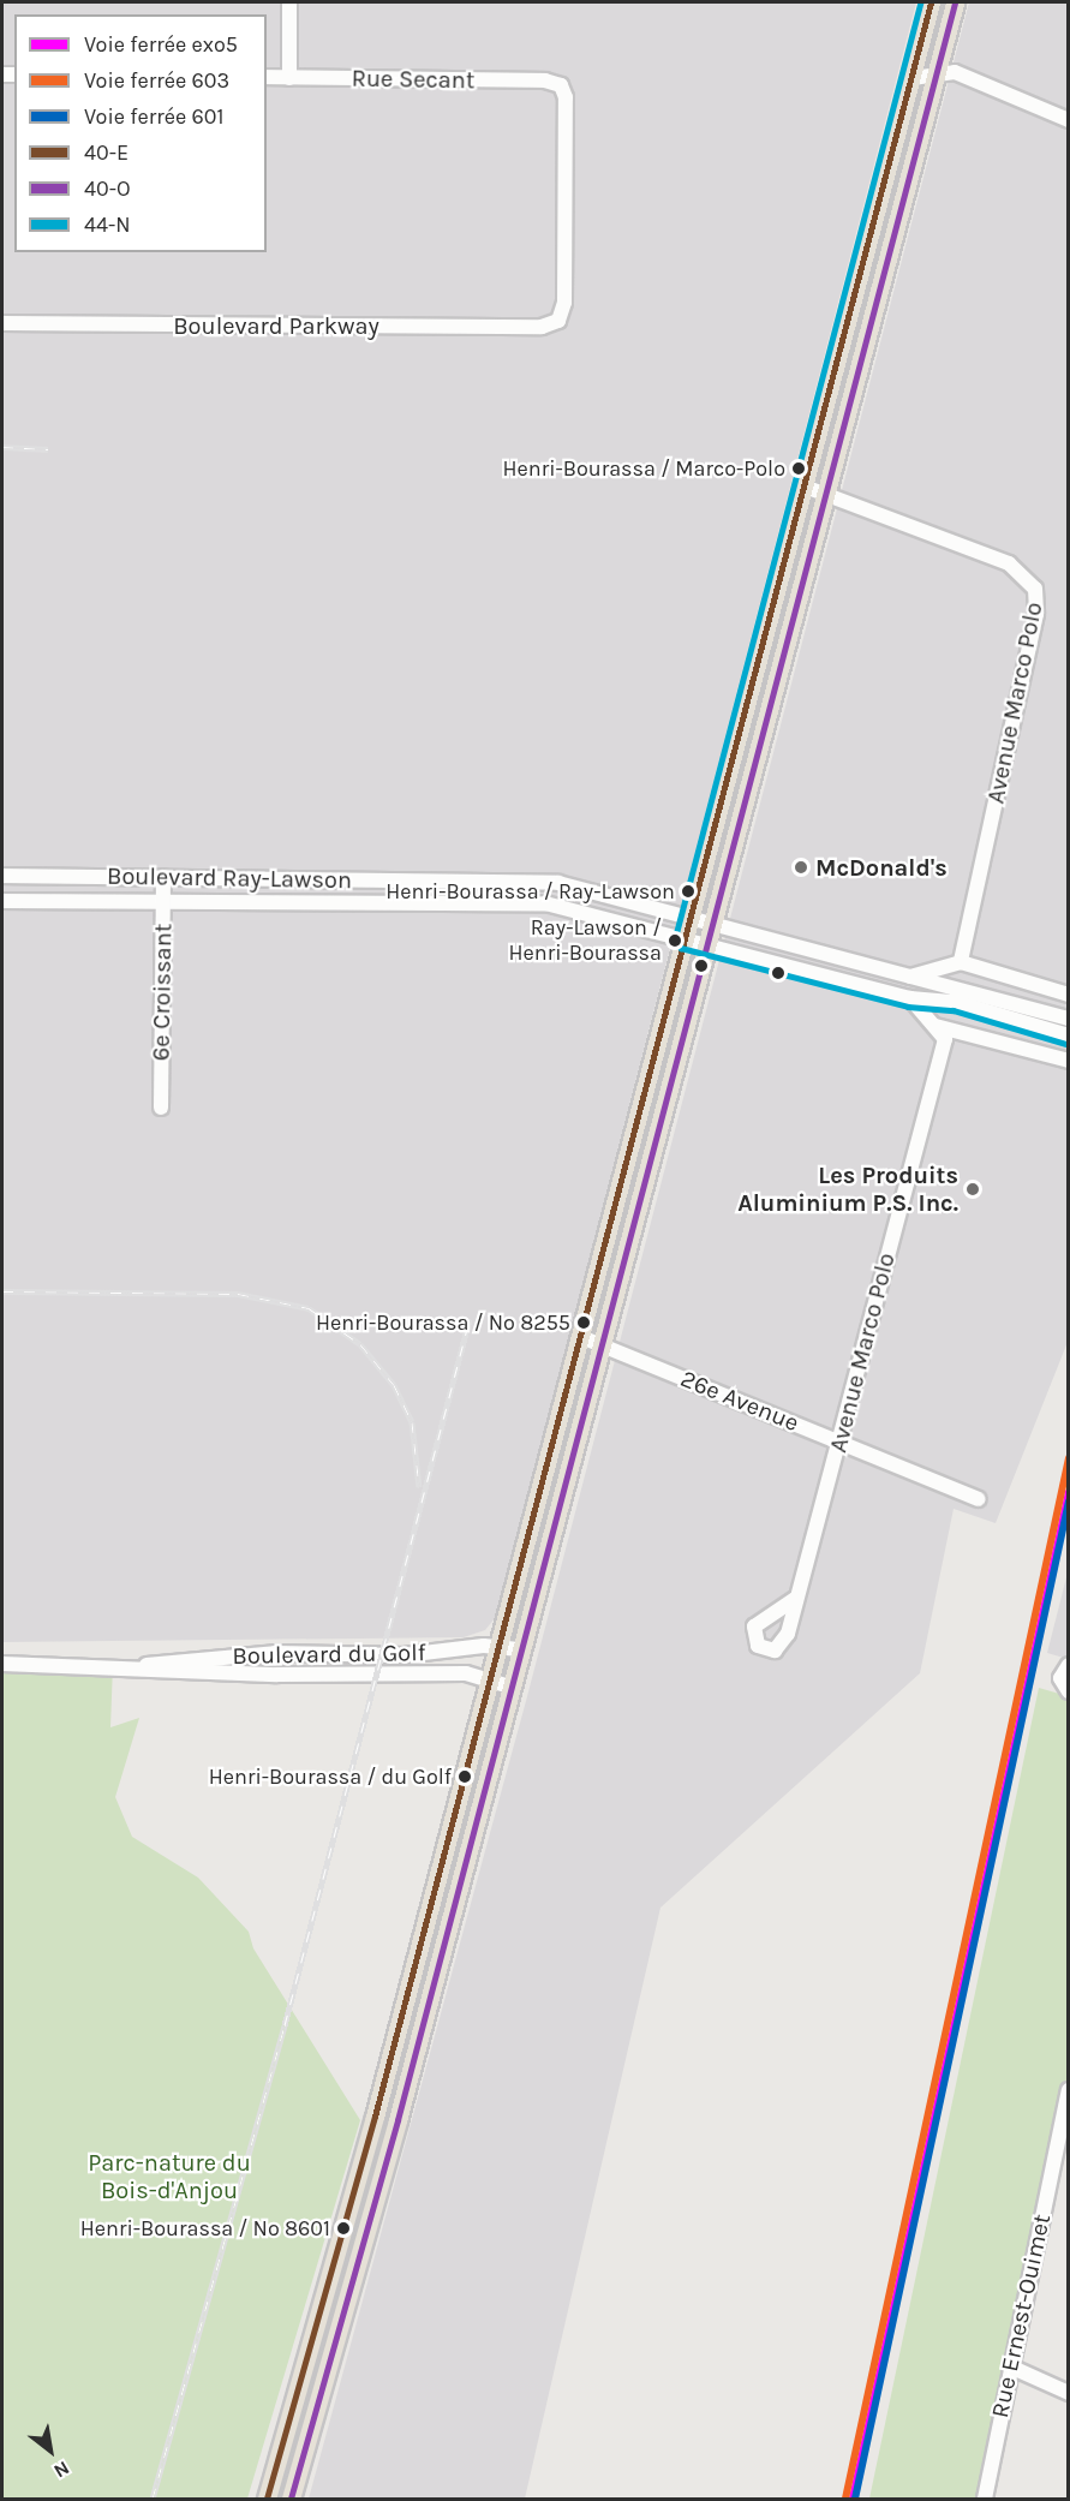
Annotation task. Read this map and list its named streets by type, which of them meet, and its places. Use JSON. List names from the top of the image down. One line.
{"streets":{"street":["Rue Secant","Boulevard Parkway","Avenue Marco Polo","Boulevard Ray-Lawson","6e Croissant","26e Avenue","Boulevard du Golf","Rue Ernest-Ouimet"]},"crossings":[["Rue Secant","Boulevard Parkway"],["Avenue Marco Polo","26e Avenue"],["Boulevard Ray-Lawson","6e Croissant"]],"parks":["Parc-nature du Bois-d'Anjou"],"places":["Henri-Bourassa / Marco-Polo","McDonald's","Henri-Bourassa / Ray-Lawson","Ray-Lawson / Henri-Bourassa","Les Produits Aluminium P.S. Inc.","Henri-Bourassa / No 8255","Henri-Bourassa / du Golf","Henri-Bourassa / No 8601"],"lines":["transit line 40-E","transit line 40-O","transit line 44-N","rail line 603","rail line exo5","rail line 601"],"legend":["Voie ferrée exo5","Voie ferrée 603","Voie ferrée 601","40-E","40-O","44-N"],"north":"bottom right"}
